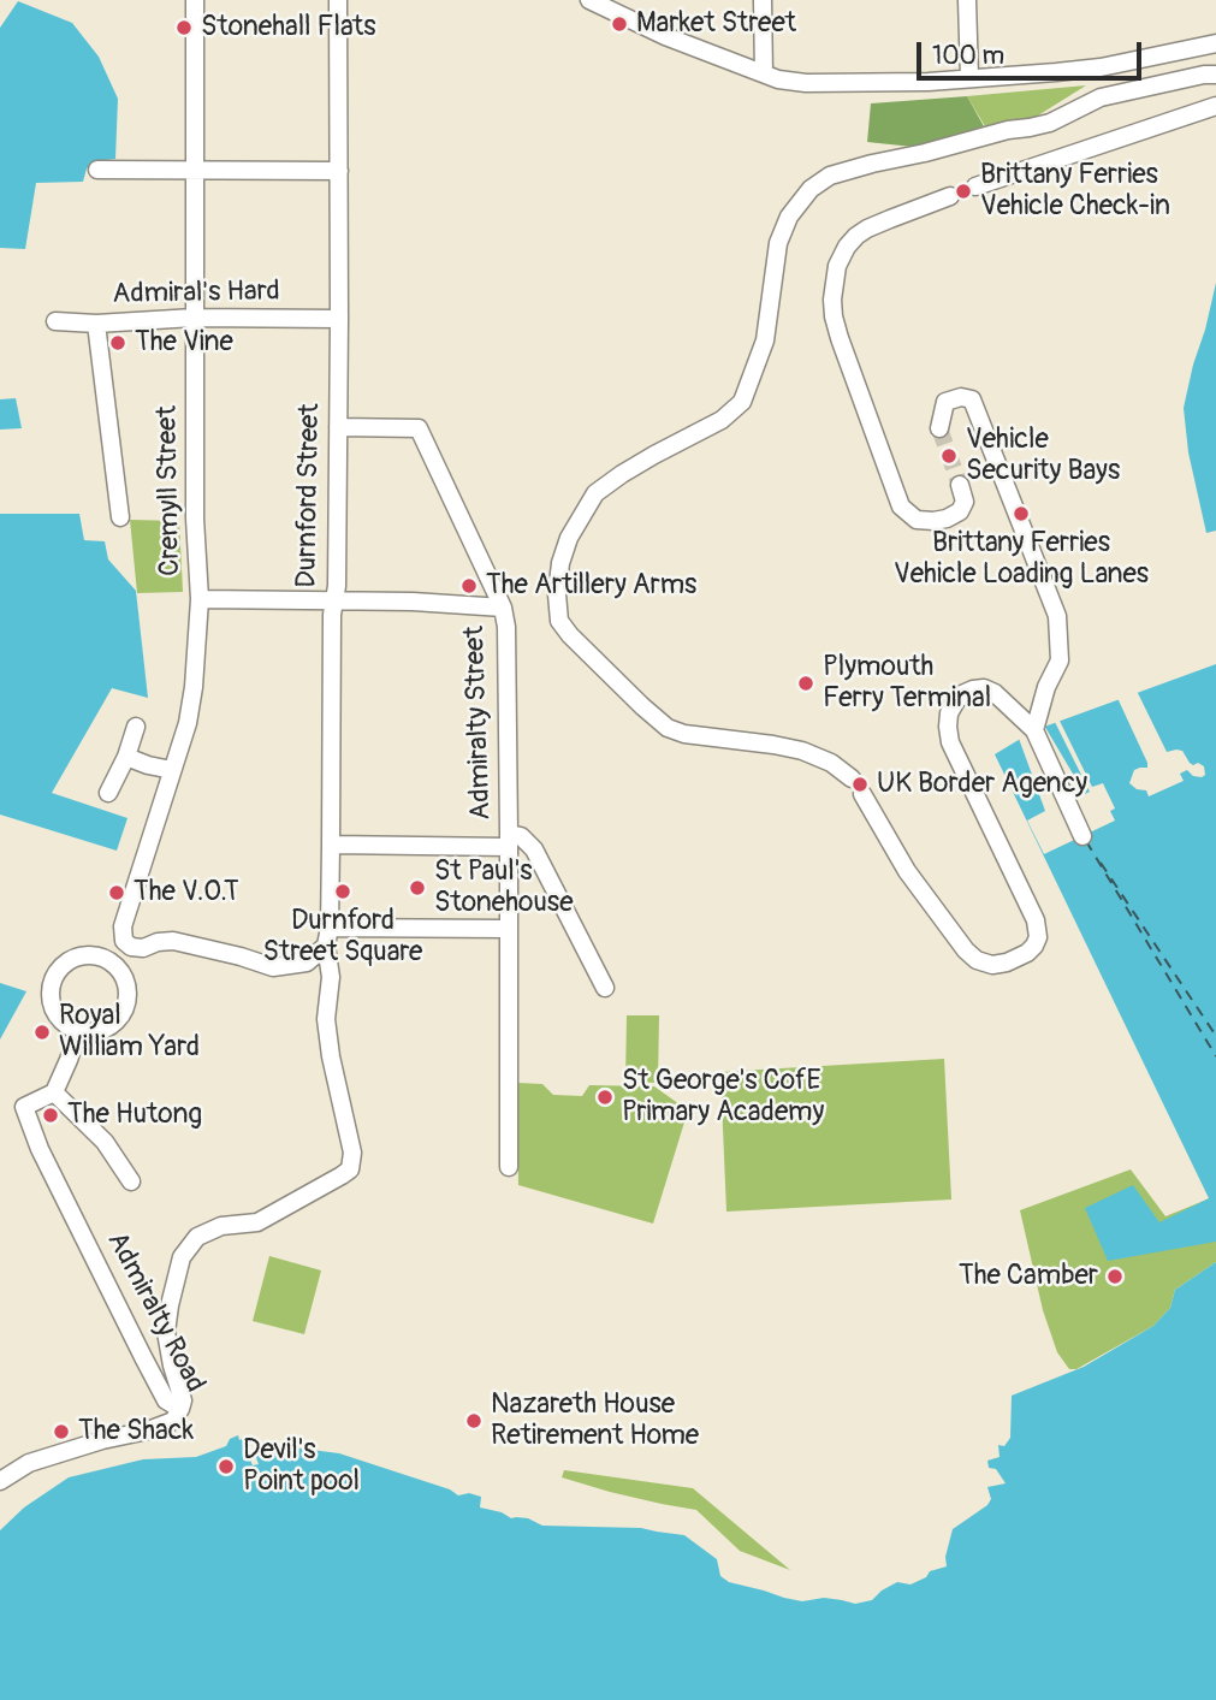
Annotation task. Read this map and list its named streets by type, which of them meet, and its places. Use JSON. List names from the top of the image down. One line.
{"streets":{"street":["Admiral's Hard","Cremyll Street","Durnford Street","Admiralty Street","Admiralty Road"]},"crossings":[["Admiral's Hard","Cremyll Street"],["Admiral's Hard","Durnford Street"],["Durnford Street","Admiralty Street"],["Durnford Street","Admiralty Road"]],"places":["Market Street","Stonehall Flats","Brittany Ferries Vehicle Check-in","The Vine","Vehicle Security Bays","Brittany Ferries Vehicle Loading Lanes","The Artillery Arms","Plymouth Ferry Terminal","UK Border Agency","St Paul's Stonehouse","Durnford Street Square","The V.O.T","Royal William Yard","St George's CofE Primary Academy","The Hutong","The Camber","Nazareth House Retirement Home","The Shack","Devil's Point pool"],"scale_bar":"100 m"}
